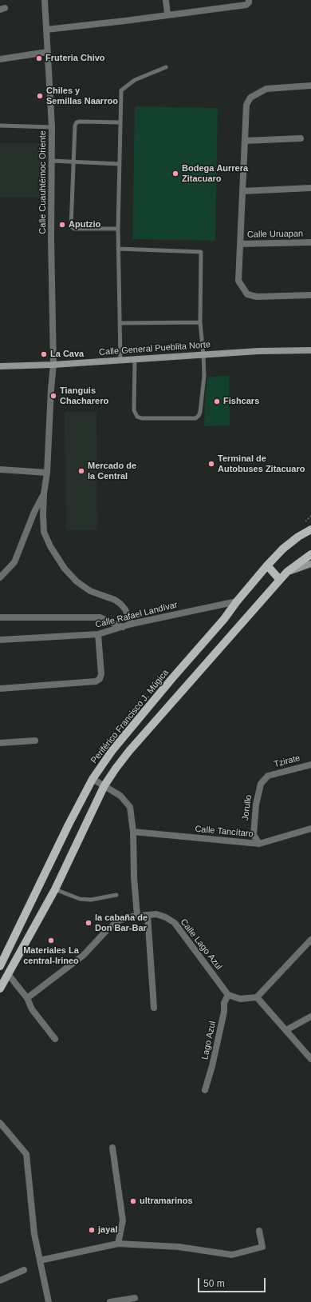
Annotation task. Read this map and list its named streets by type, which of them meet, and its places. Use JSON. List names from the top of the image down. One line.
{"streets":{"main road":["Periférico Francisco J. Múgica"],"street":["Calle Cuauhtémoc Oriente","Calle Uruapan","Calle General Pueblita Norte","Calle Rafael Landívar","Tzirate","Jorullo","Calle Tancítaro","Calle Lago Azul","Lago Azul"]},"crossings":[["Calle Cuauhtémoc Oriente","Calle General Pueblita Norte"],["Calle Rafael Landívar","Periférico Francisco J. Múgica"],["Tzirate","Jorullo"],["Jorullo","Calle Tancítaro"],["Calle Lago Azul","Lago Azul"]],"places":["Fruteria Chivo","Chiles y Semillas Naarroo","Bodega Aurrera Zitacuaro","Aputzio","La Cava","Tianguis Chacharero","Fishcars","Terminal de Autobuses Zitacuaro","Mercado de la Central","la cabaña de Don Bar-Bar","Materiales La central-Irineo","ultramarinos","jayal"],"scale_bar":"50 m"}
